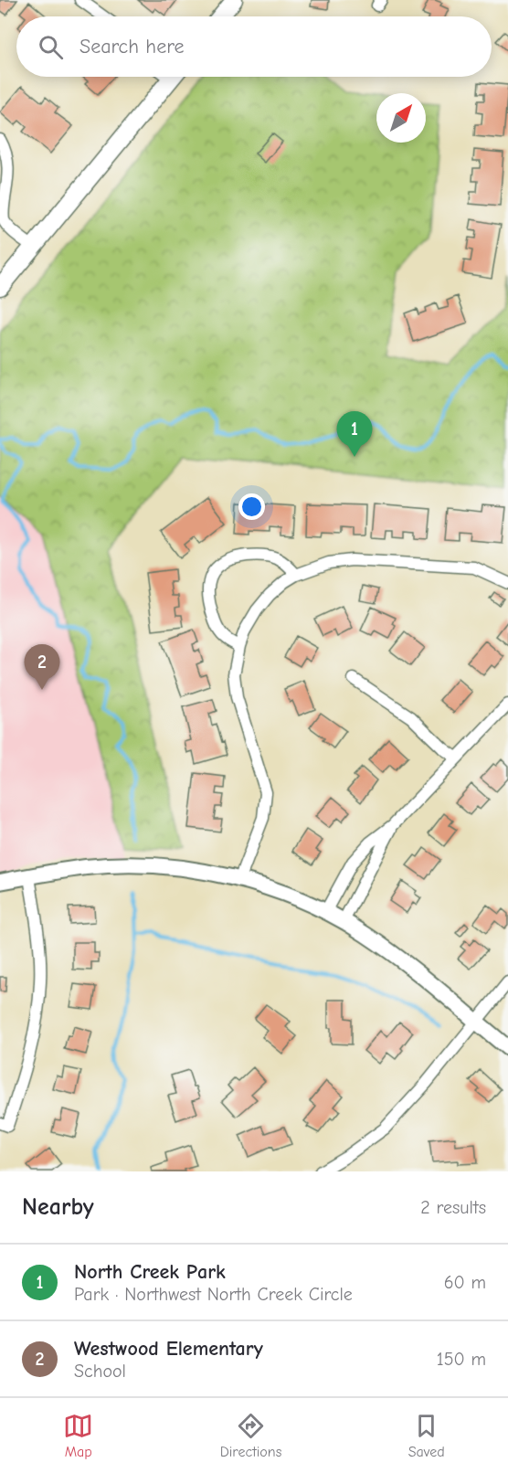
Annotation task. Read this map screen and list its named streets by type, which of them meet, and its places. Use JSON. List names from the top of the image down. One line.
{"north":"top right","page":{"search":"Search here","pins":["1","2"],"heading":["Nearby","2 results"],"list":[{"mark":"1","name":"North Creek Park","note":"Park · Northwest North Creek Circle","value":"60 m"},{"mark":"2","name":"Westwood Elementary","note":"School","value":"150 m"}],"nav":["Map","Directions","Saved"]}}
